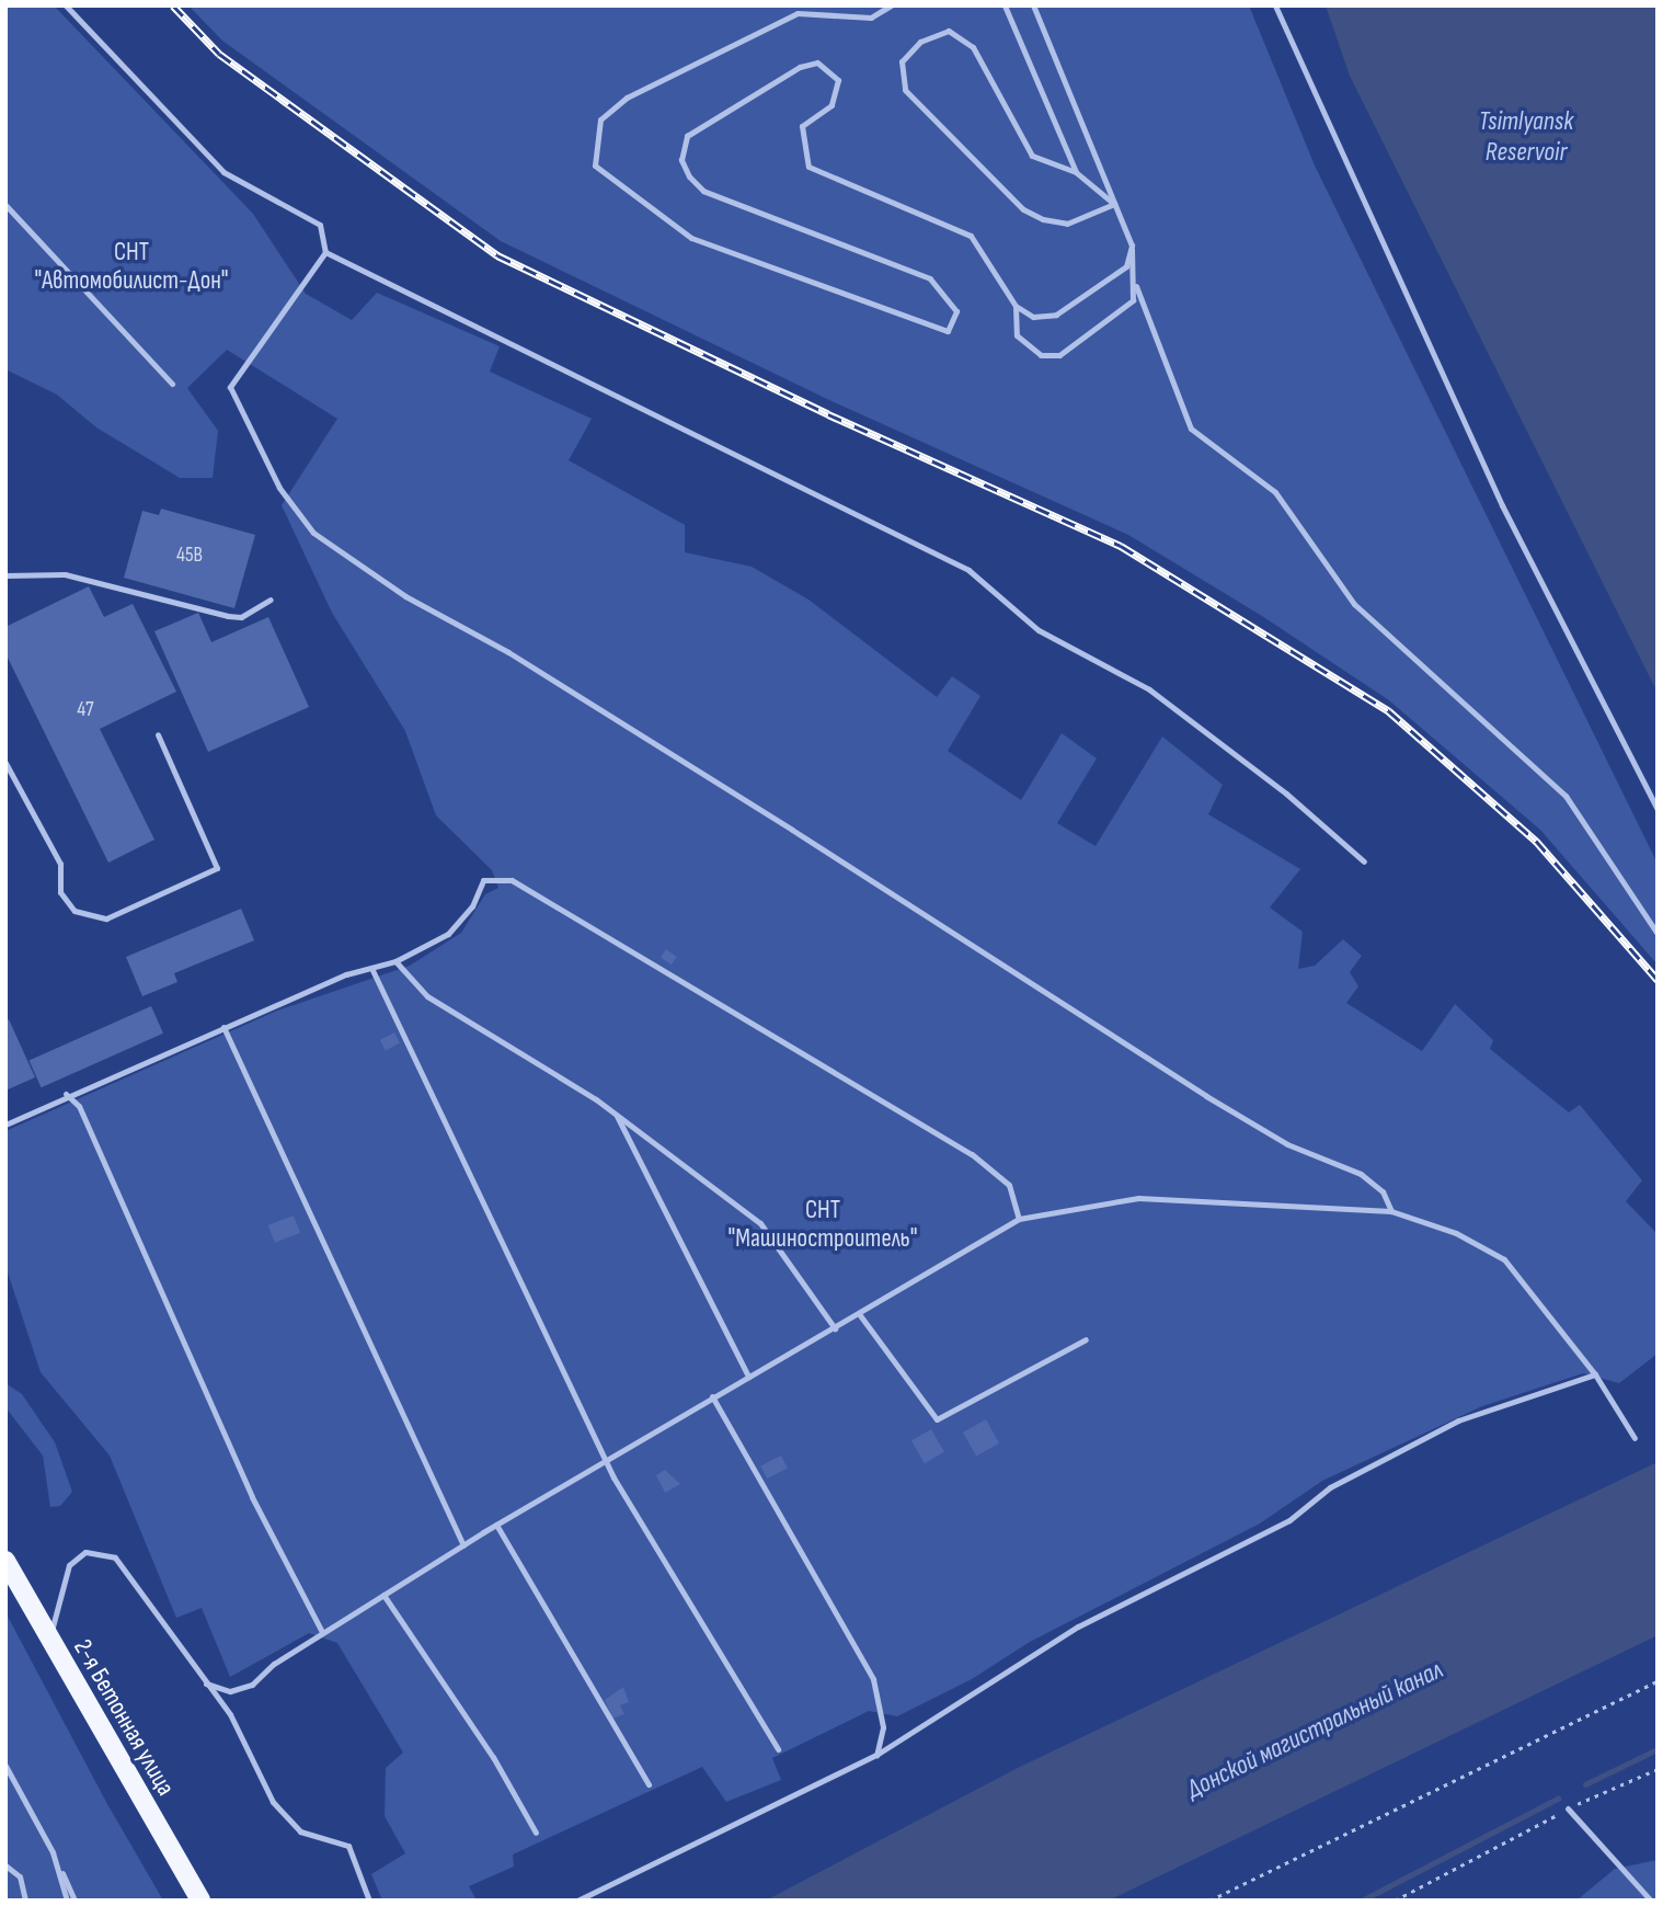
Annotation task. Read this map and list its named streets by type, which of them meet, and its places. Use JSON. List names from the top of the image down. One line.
{"streets":{"main road":["2-я Бетонная улица"]},"water":["Tsimlyansk Reservoir","Донской магистральный канал"],"parks":["СНТ \"Автомобилист-Дон\"","СНТ \"Машиностроитель\""],"house_numbers":["45В","47"]}
